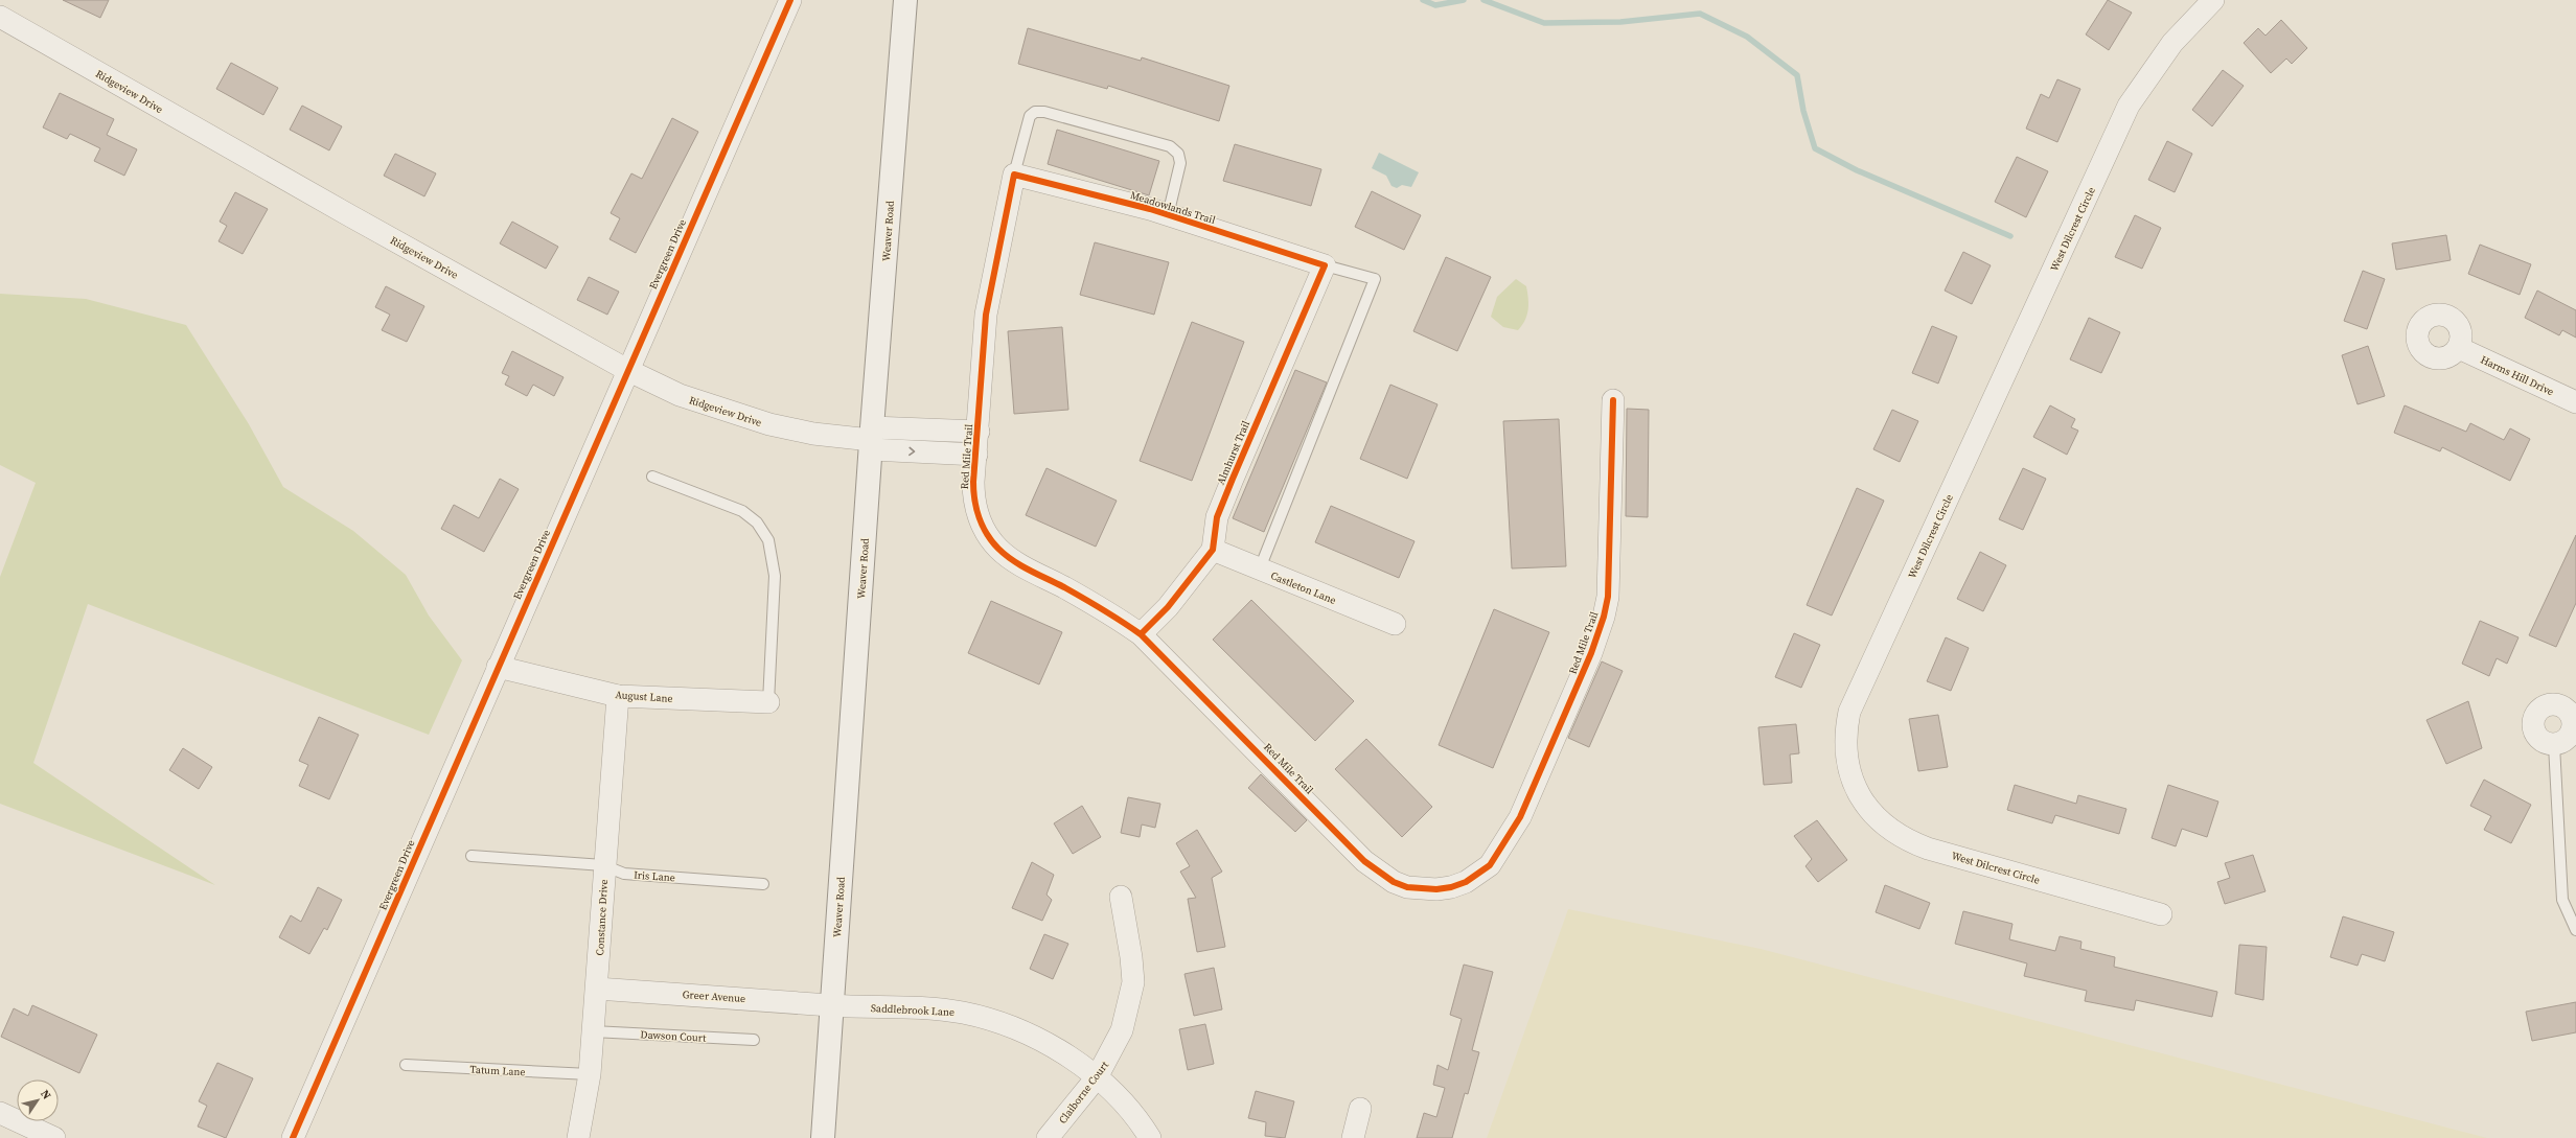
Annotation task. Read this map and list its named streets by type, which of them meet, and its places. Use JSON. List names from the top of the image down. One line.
{"streets":{"main road":["Weaver Road"],"street":["Ridgeview Drive","Meadowlands Trail","West Dilcrest Circle","Evergreen Drive","Harms Hill Drive","Almhurst Trail","Red Mile Trail","Castleton Lane","August Lane","Constance Drive","Greer Avenue","Saddlebrook Lane","Claiborne Court"],"lane":["Iris Lane","Dawson Court","Tatum Lane"]},"crossings":[["Ridgeview Drive","Weaver Road"],["Ridgeview Drive","Evergreen Drive"],["Ridgeview Drive","Red Mile Trail"],["Meadowlands Trail","Almhurst Trail"],["Meadowlands Trail","Red Mile Trail"],["Weaver Road","Red Mile Trail"],["Weaver Road","Greer Avenue"],["Weaver Road","Saddlebrook Lane"],["Evergreen Drive","August Lane"],["Almhurst Trail","Castleton Lane"],["August Lane","Constance Drive"],["Iris Lane","Constance Drive"],["Constance Drive","Greer Avenue"],["Constance Drive","Dawson Court"],["Constance Drive","Tatum Lane"],["Greer Avenue","Saddlebrook Lane"],["Saddlebrook Lane","Claiborne Court"]],"north":"top right"}
